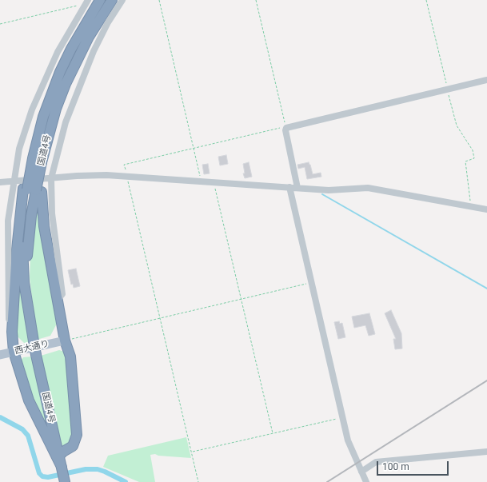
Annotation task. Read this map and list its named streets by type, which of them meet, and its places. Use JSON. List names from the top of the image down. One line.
{"streets":{"highway":["国道4号"],"main road":["西大通り"]},"scale_bar":"100 m"}
